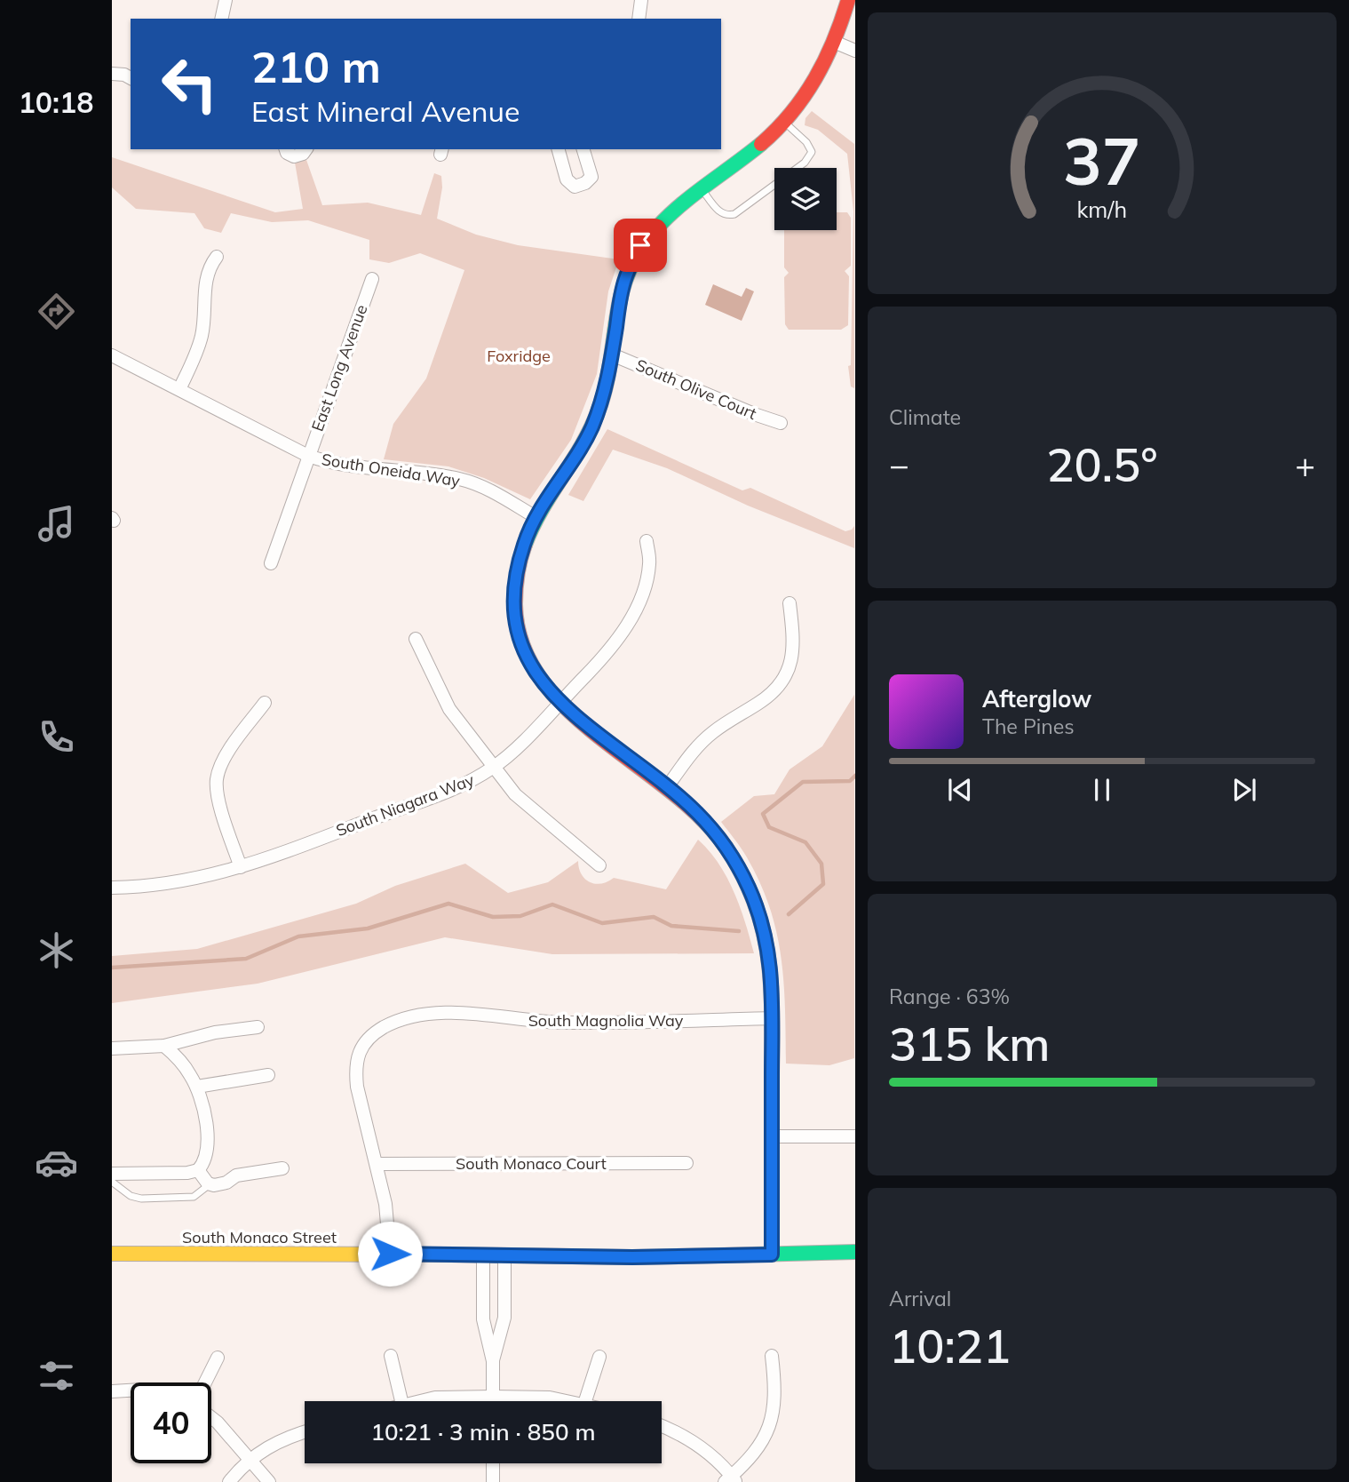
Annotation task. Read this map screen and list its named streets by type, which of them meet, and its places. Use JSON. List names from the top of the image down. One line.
{"streets":{"street":["East Long Avenue","South Olive Court","South Oneida Way","South Niagara Way","South Magnolia Way","South Monaco Court","South Monaco Street"]},"crossings":[["East Long Avenue","South Oneida Way"],["South Magnolia Way","South Monaco Court"],["South Magnolia Way","South Monaco Street"]],"parks":["Foxridge"],"page":{"tabs":"10:18","turn":["210 m","East Mineral Avenue"],"tile":["Climate",["Range · 63%","315 km"],["Arrival","10:21"]],"heat":["−","20.5°","+"],"song":["Afterglow","The Pines"],"limit":"40","trip":"10:21 · 3 min · 850 m","gauge":["37","km/h"]}}
